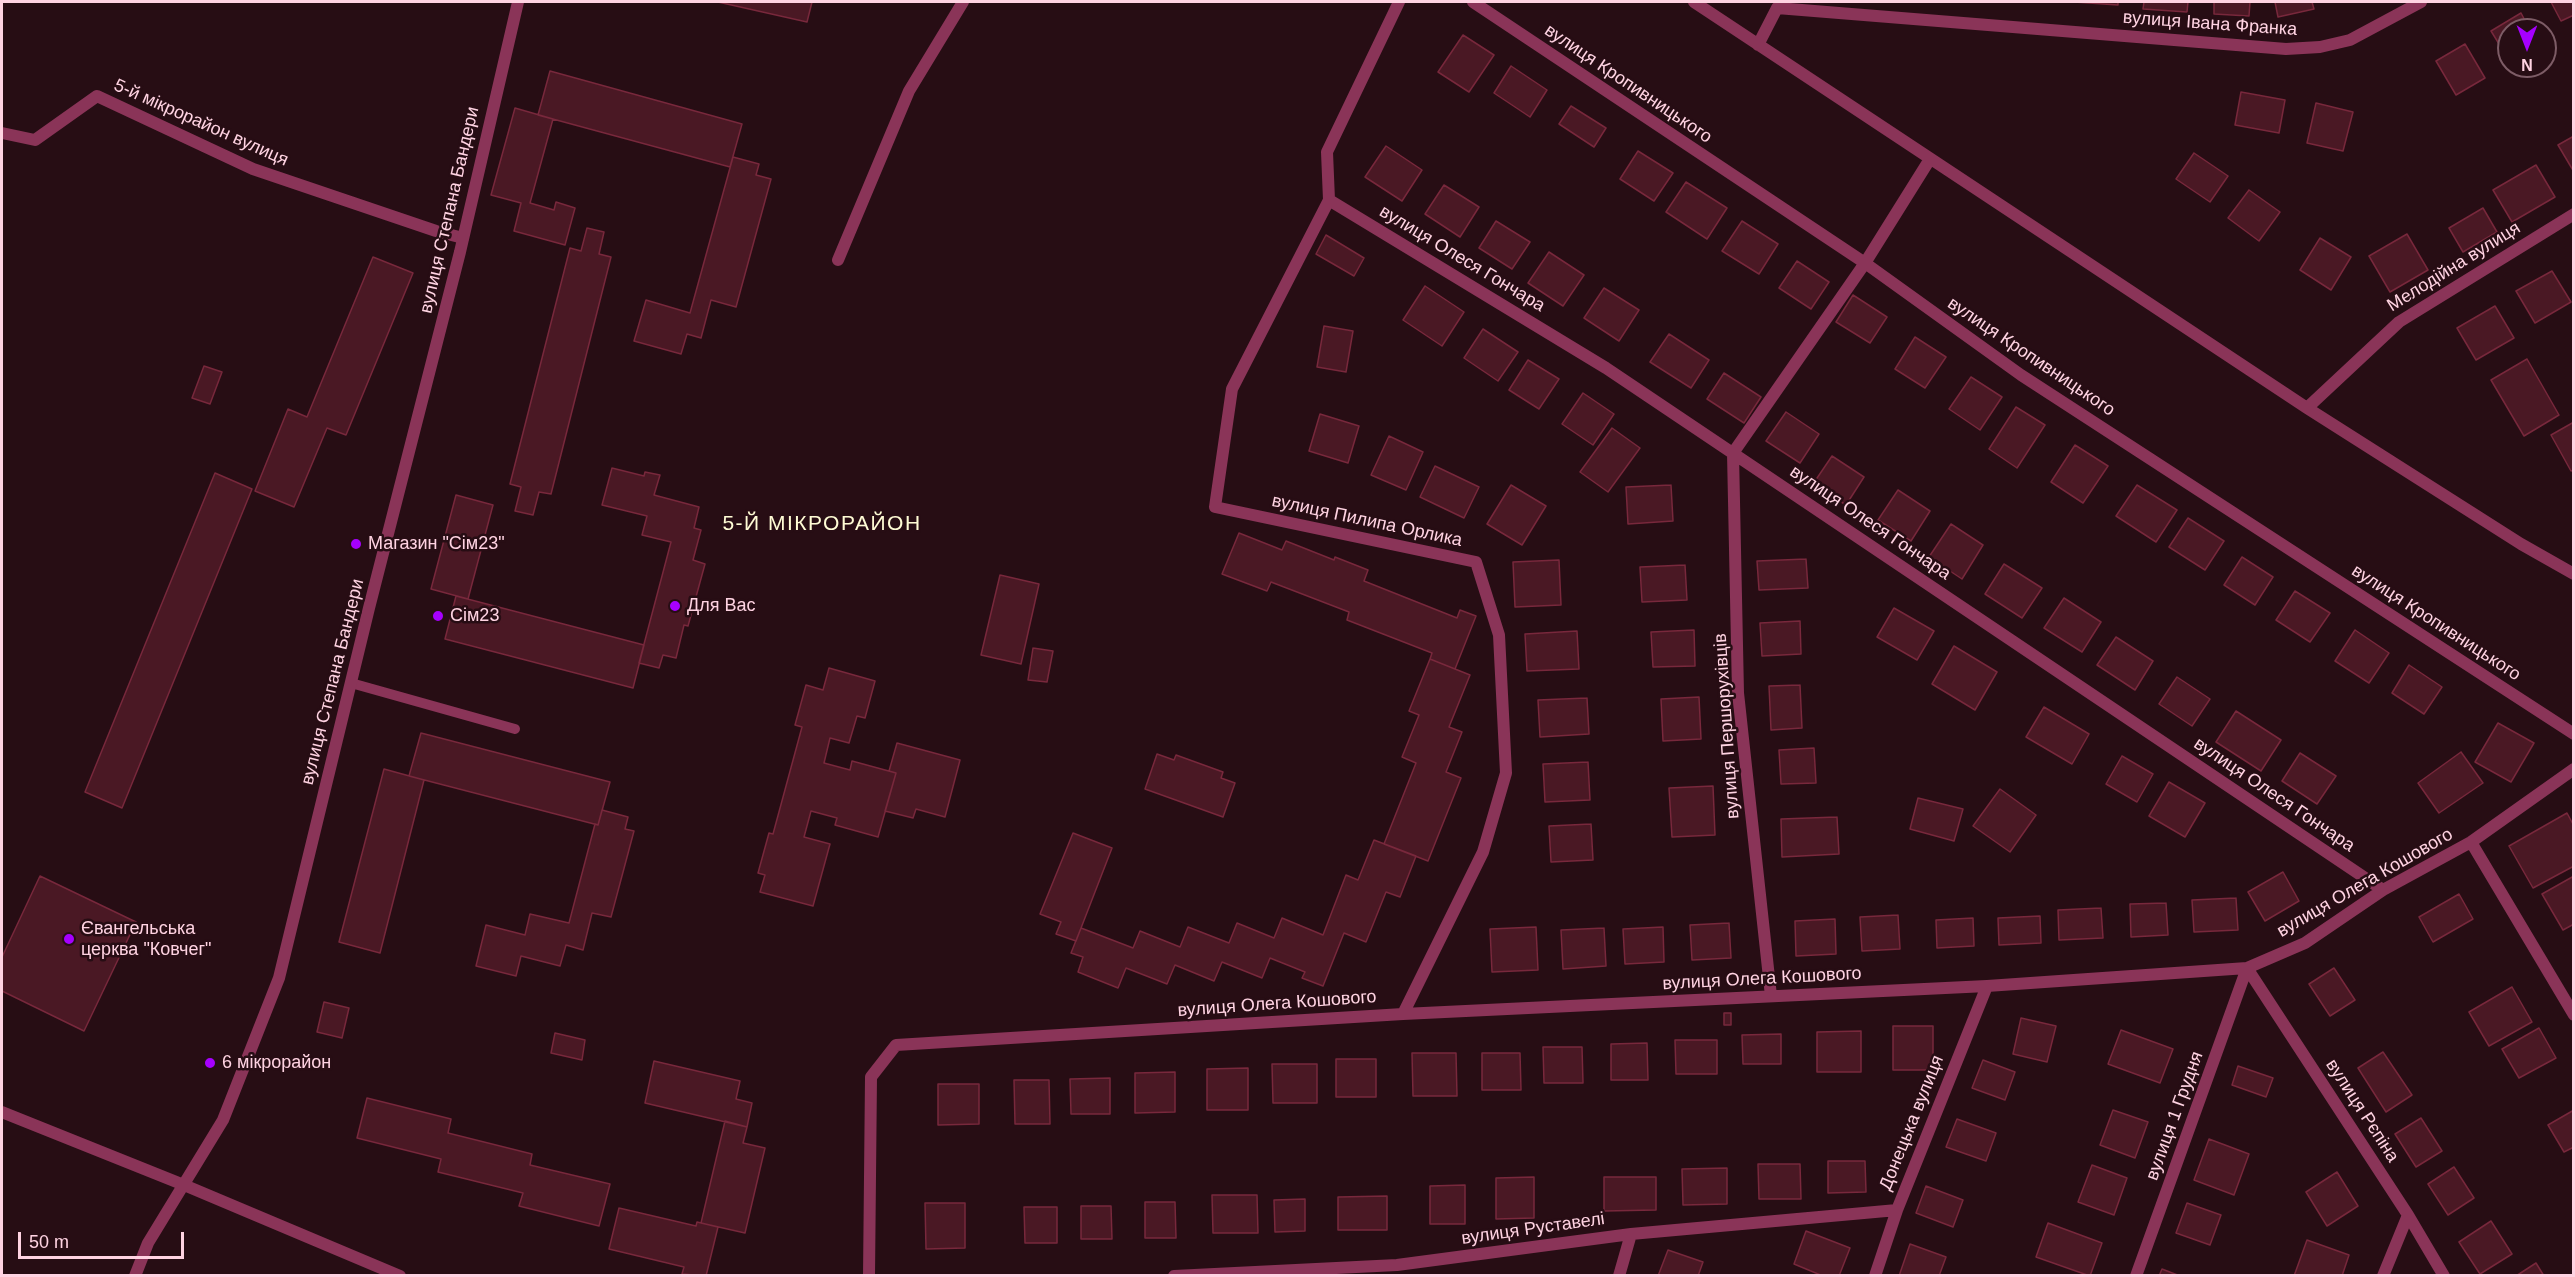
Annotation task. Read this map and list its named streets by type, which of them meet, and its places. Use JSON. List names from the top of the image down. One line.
{"streets":{"street":["вулиця Івана Франка","вулиця Кропивницького","5-й мікрорайон вулиця","вулиця Степана Бандери","вулиця Олеся Гончара","Мелодійна вулиця","вулиця Пилипа Орлика","вулиця Першорухівців","вулиця Олега Кошового","вулиця Рєпіна","вулиця 1 Грудня","Донецька вулиця","вулиця Руставелі"]},"crossings":[["5-й мікрорайон вулиця","вулиця Степана Бандери"],["вулиця Олеся Гончара","вулиця Пилипа Орлика"],["вулиця Олеся Гончара","вулиця Першорухівців"],["вулиця Олеся Гончара","вулиця Олега Кошового"],["вулиця Пилипа Орлика","вулиця Олега Кошового"],["вулиця Першорухівців","вулиця Олега Кошового"],["вулиця Олега Кошового","вулиця Рєпіна"],["вулиця Олега Кошового","вулиця 1 Грудня"],["вулиця Олега Кошового","Донецька вулиця"],["вулиця Рєпіна","вулиця 1 Грудня"],["Донецька вулиця","вулиця Руставелі"]],"districts":["5-Й МІКРОРАЙОН"],"places":["Магазин \"Сім23\"","Для Вас","Сім23","Євангельська церква \"Ковчег\"","6 мікрорайон"],"scale_bar":"50 m","north":"bottom"}
